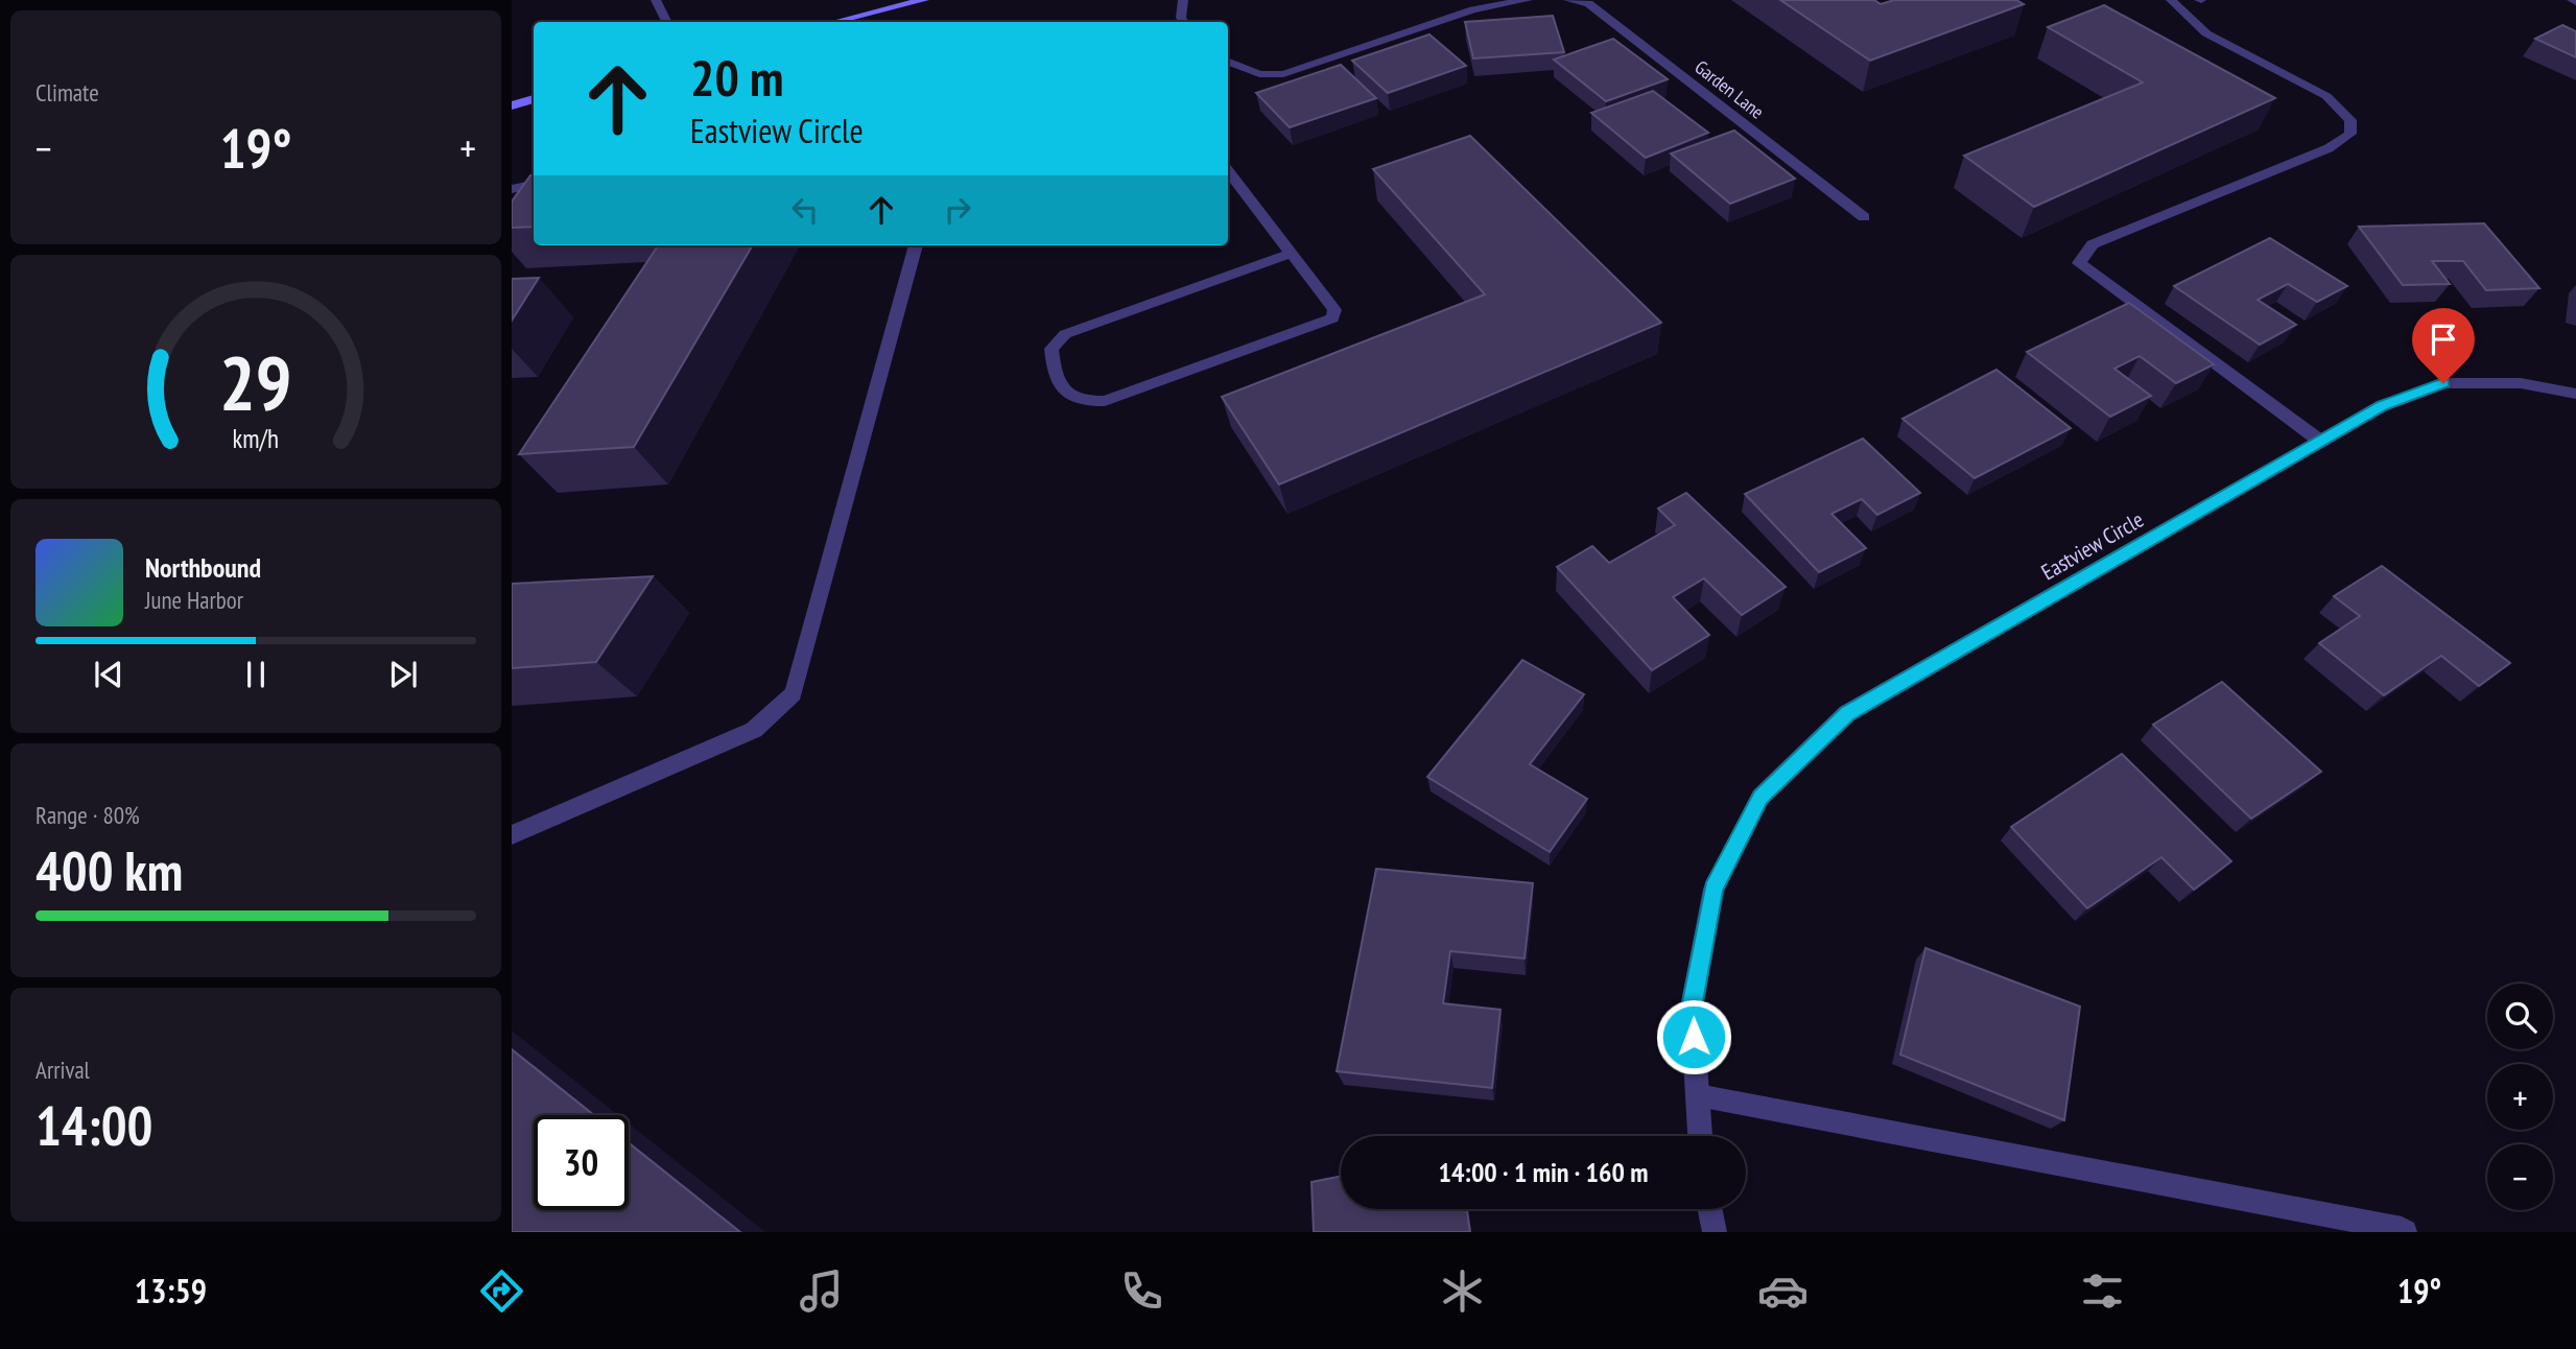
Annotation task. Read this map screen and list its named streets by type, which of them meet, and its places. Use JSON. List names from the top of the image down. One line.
{"streets":{"street":["Garden Lane","Eastview Circle"]},"page":{"tile":["Climate",["Range · 80%","400 km"],["Arrival","14:00"]],"turn":["20 m","Eastview Circle"],"heat":["−","19°","+"],"song":["Northbound","June Harbor"],"map_buttons":["+","−"],"limit":"30","trip":"14:00 · 1 min · 160 m","tabs":["13:59","19°"],"gauge":["29","km/h"]}}
